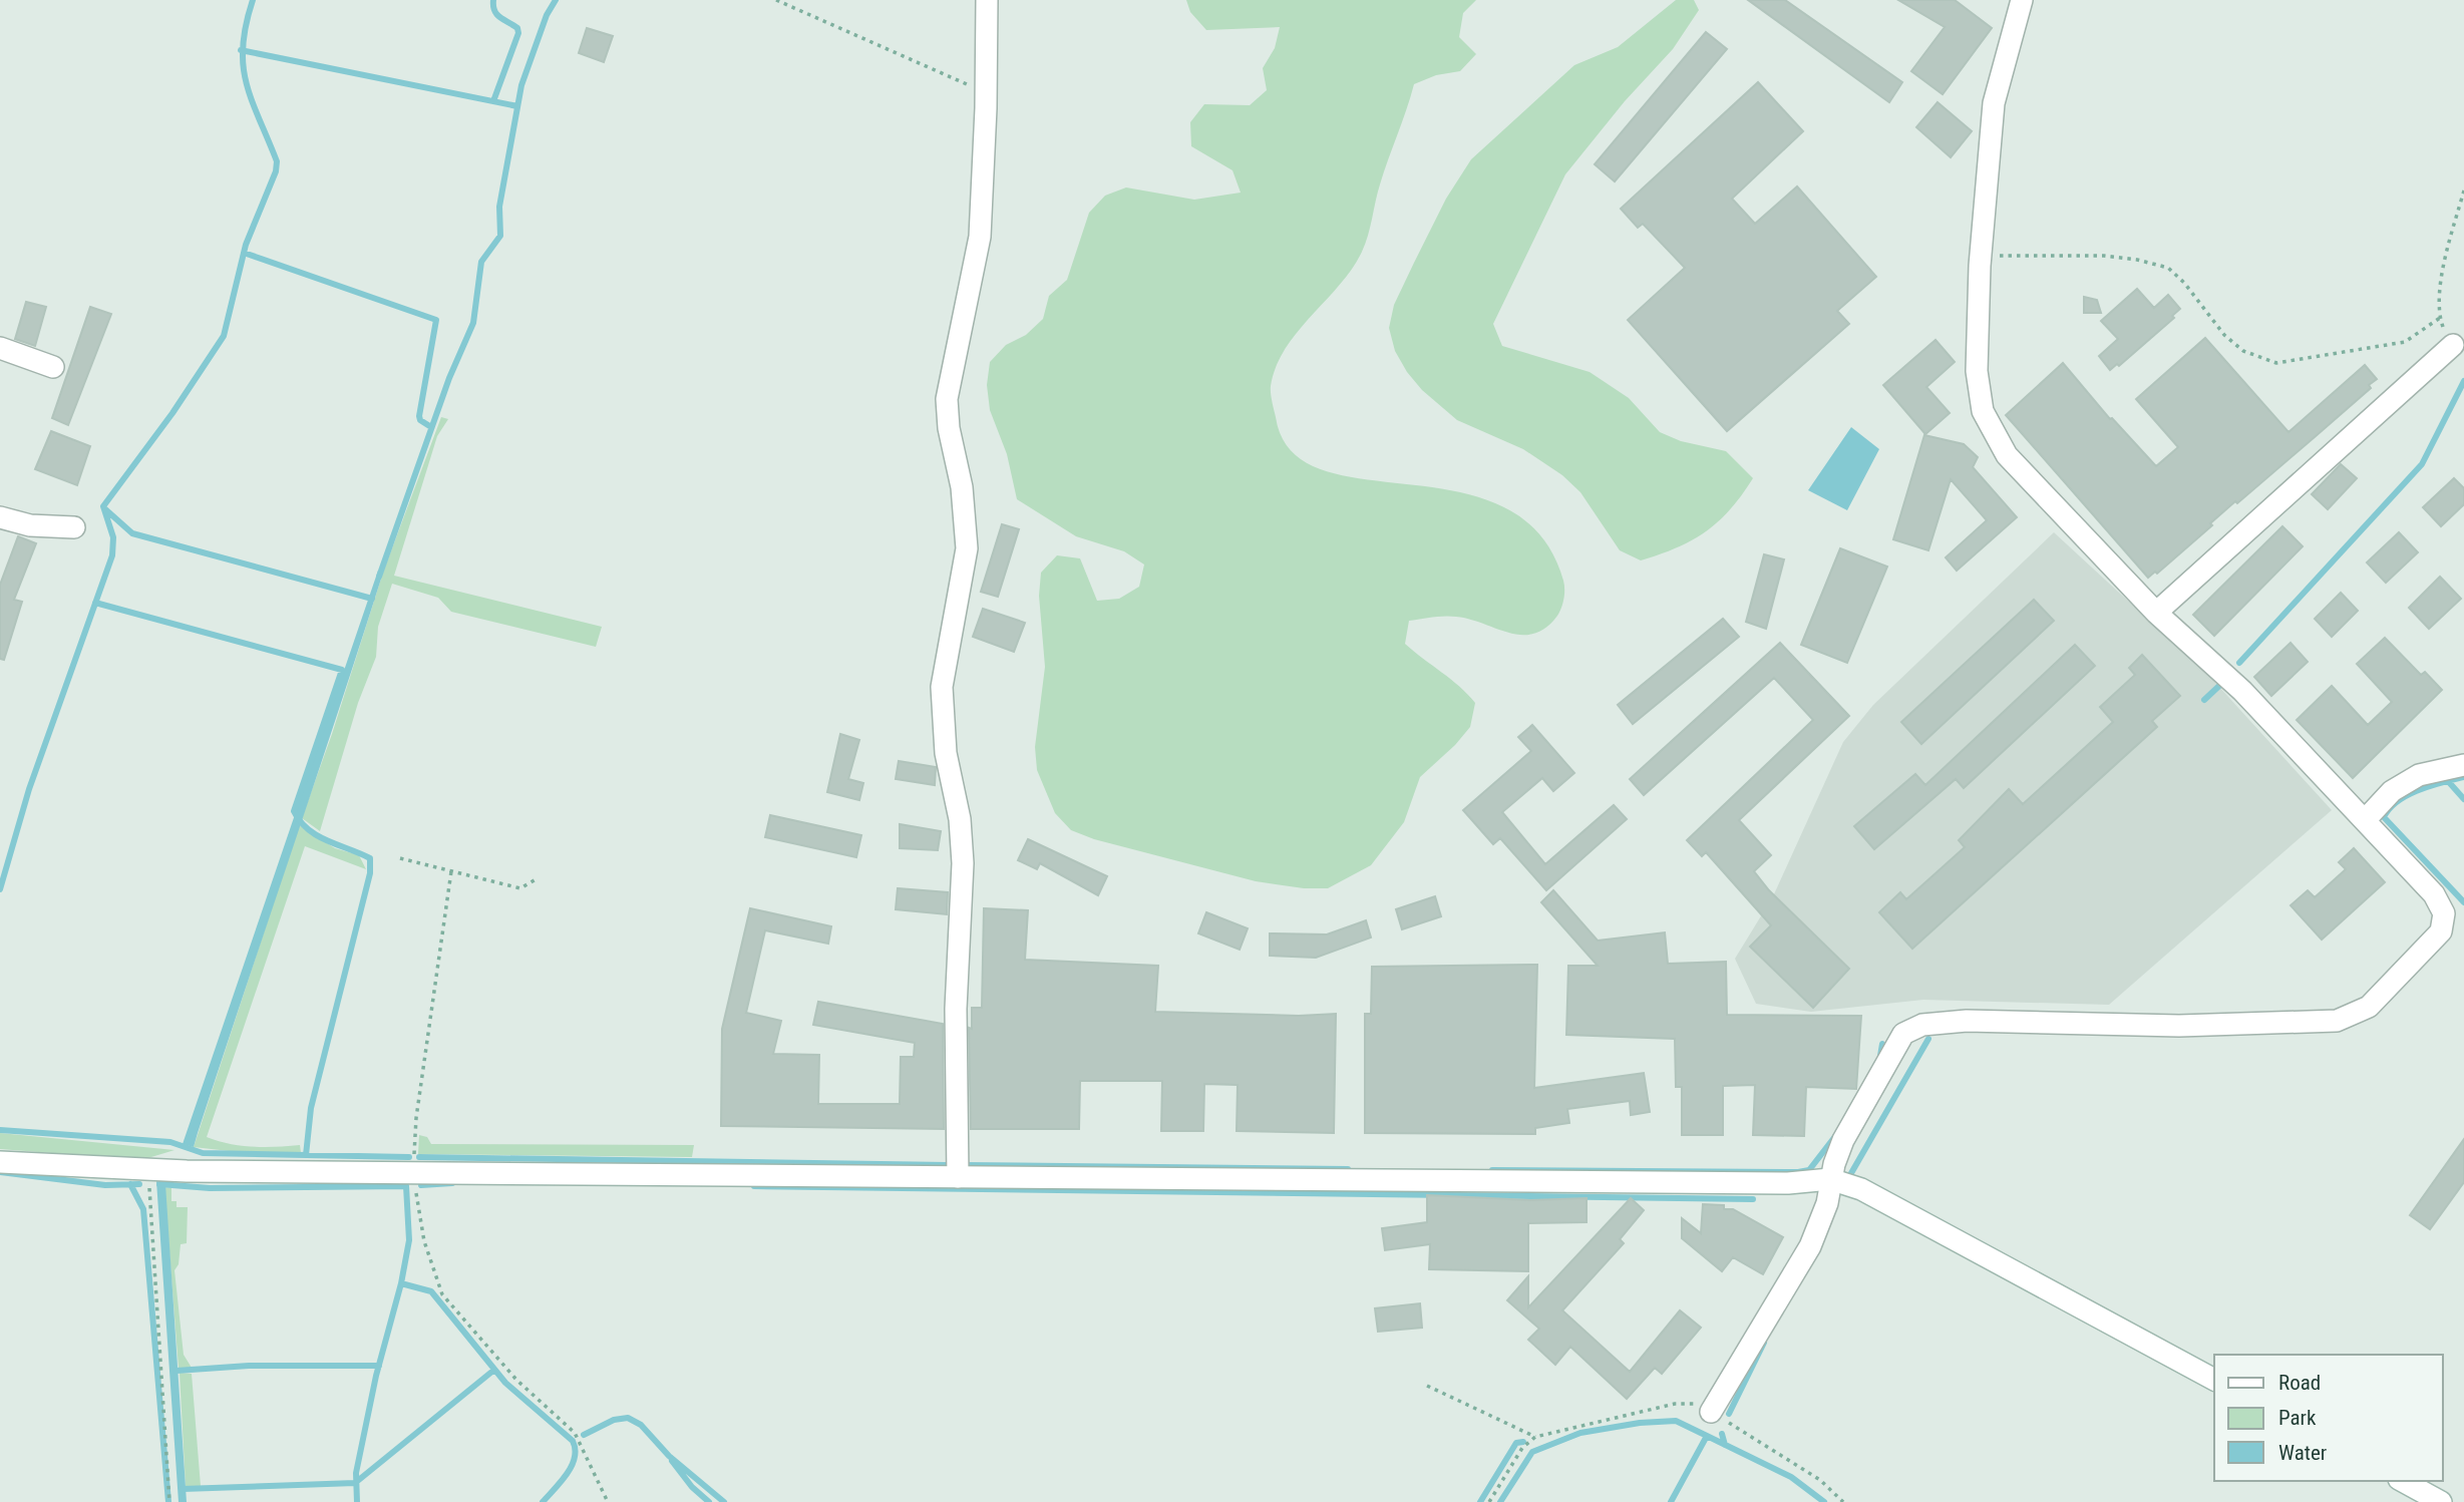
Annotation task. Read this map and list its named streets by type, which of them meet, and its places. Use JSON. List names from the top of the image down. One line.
{"legend":["Road","Park","Water"]}
